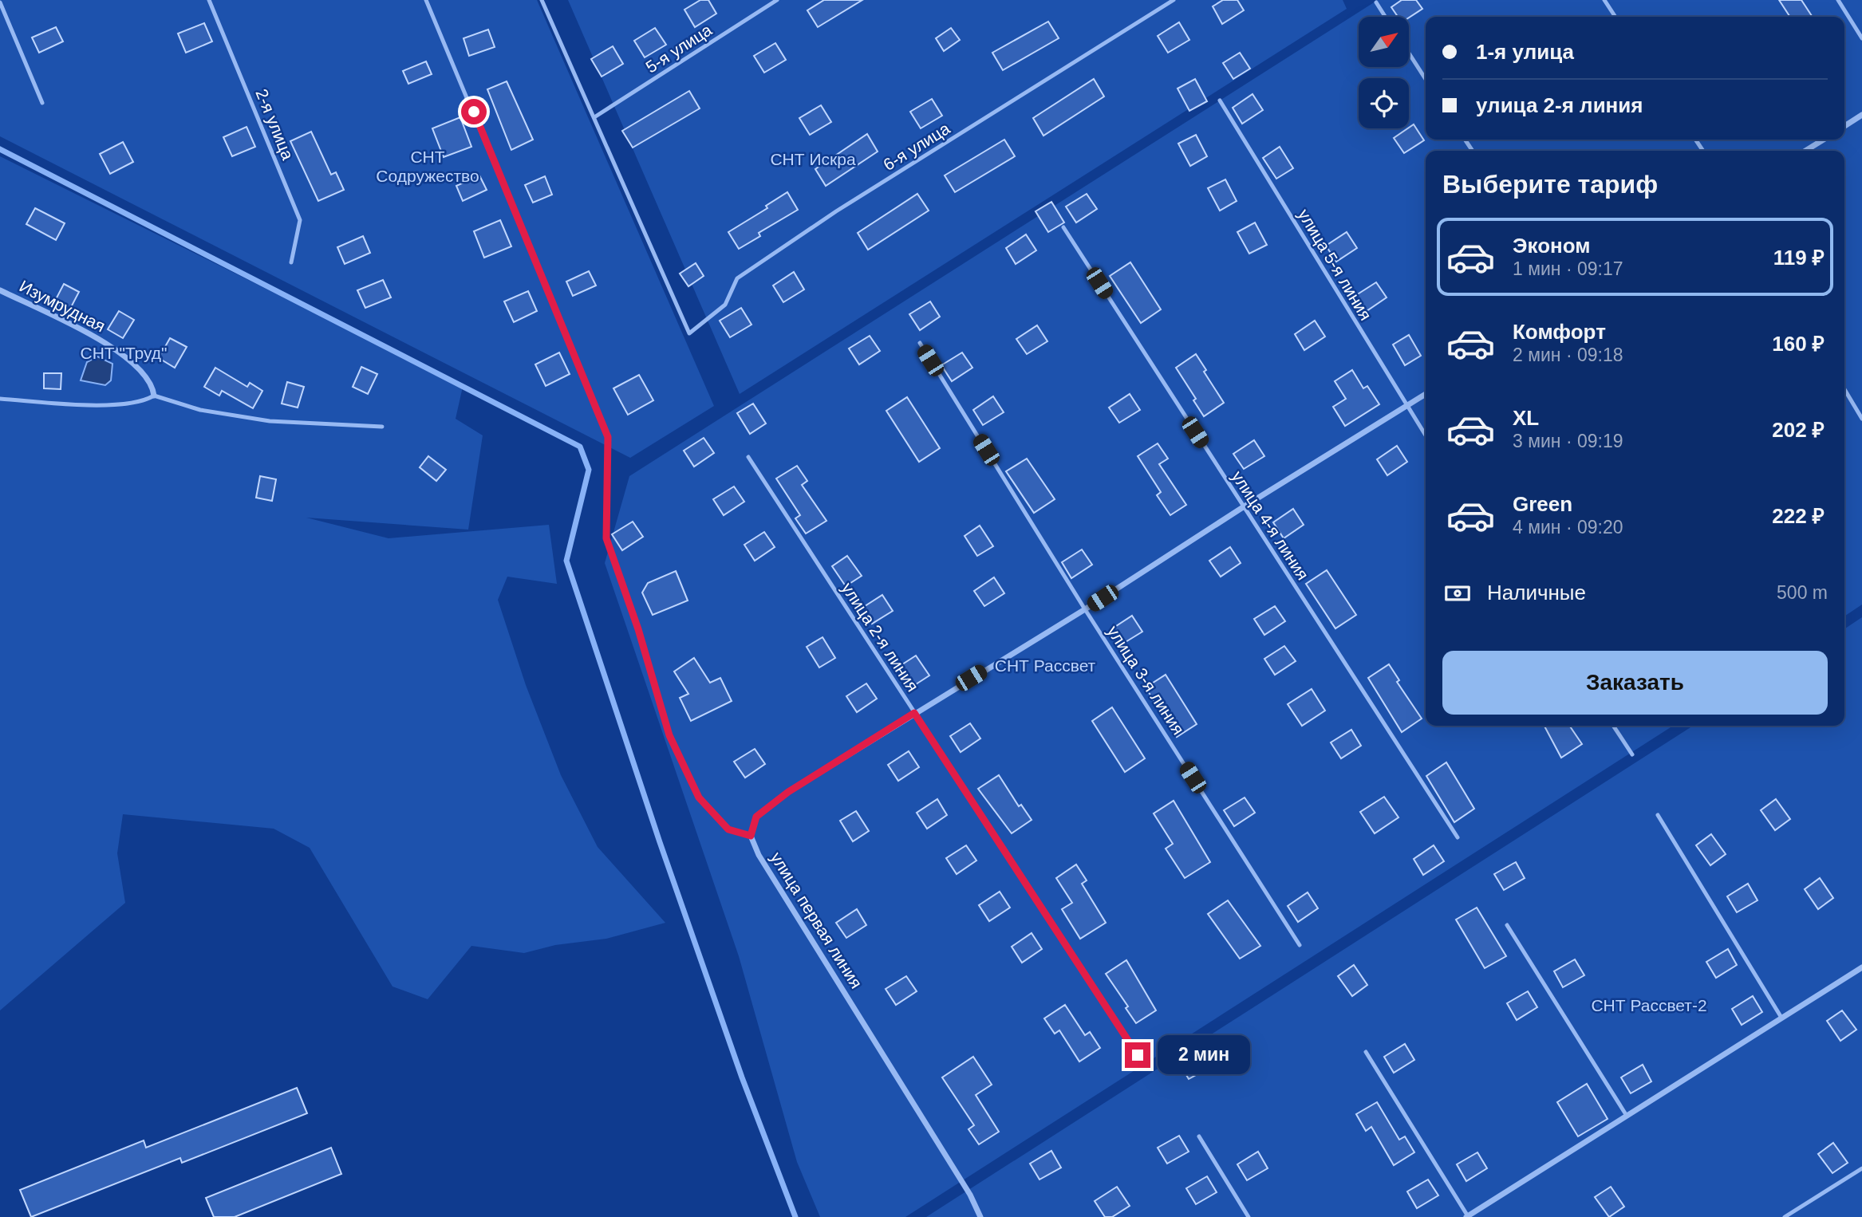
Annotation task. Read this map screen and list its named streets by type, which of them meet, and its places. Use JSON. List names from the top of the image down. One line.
{"streets":{"street":["Изумрудная","улица первая линия"],"lane":["5-я улица","2-я улица","6-я улица","улица 5-я линия","улица 4-я линия","улица 2-я линия","улица 3-я линия"]},"crossings":[["5-я улица","6-я улица"]],"parks":["СНТ Содружество","СНТ Искра","СНТ \"Труд\"","СНТ Рассвет","СНТ Рассвет-2"],"north":"top right","page":{"banner":["1-я улица","улица 2-я линия"],"heading":"Выберите тариф","list":[{"name":"Эконом","note":"1 мин · 09:17","value":"119 ₽"},{"name":"Комфорт","note":"2 мин · 09:18","value":"160 ₽"},{"name":"XL","note":"3 мин · 09:19","value":"202 ₽"},{"name":"Green","note":"4 мин · 09:20","value":"222 ₽"}],"pay":["Наличные","500 m"],"buttons":"Заказать","bubble":"2 мин"}}
